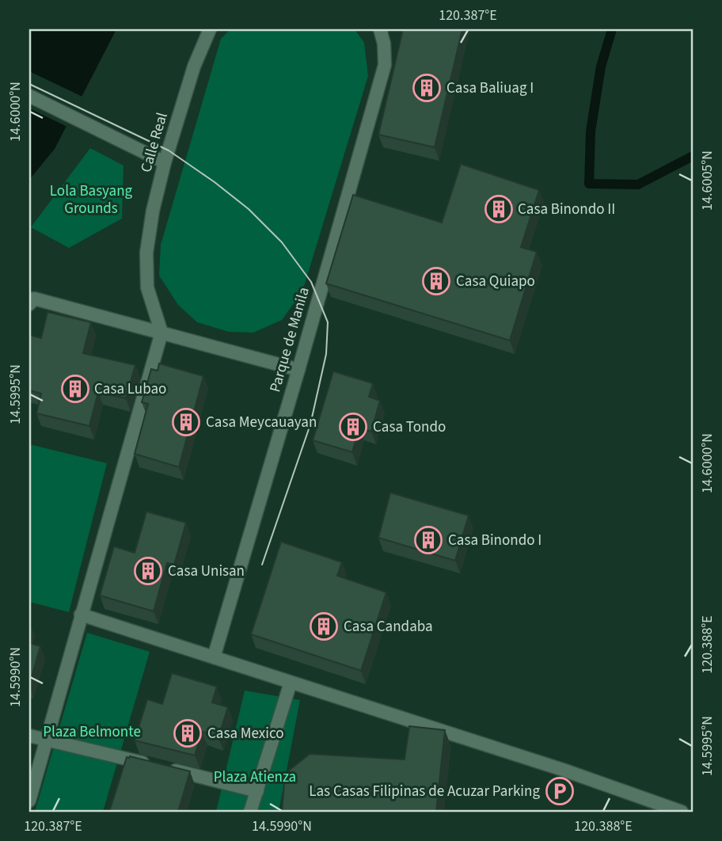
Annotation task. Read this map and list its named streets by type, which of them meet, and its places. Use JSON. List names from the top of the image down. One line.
{"streets":{"lane":["Calle Real","Parque de Manila"]},"parks":["Lola Basyang Grounds","Plaza Belmonte","Plaza Atienza"],"places":{"building":["Casa Baliuag I","Casa Binondo II","Casa Quiapo","Casa Lubao","Casa Meycauayan","Casa Tondo","Casa Binondo I","Casa Unisan","Casa Candaba","Casa Mexico"],"parking":["Las Casas Filipinas de Acuzar Parking"]},"coordinates":["120.387°E","14.6000°N","14.6005°N","14.5995°N","120.388°E","14.5990°N"]}
